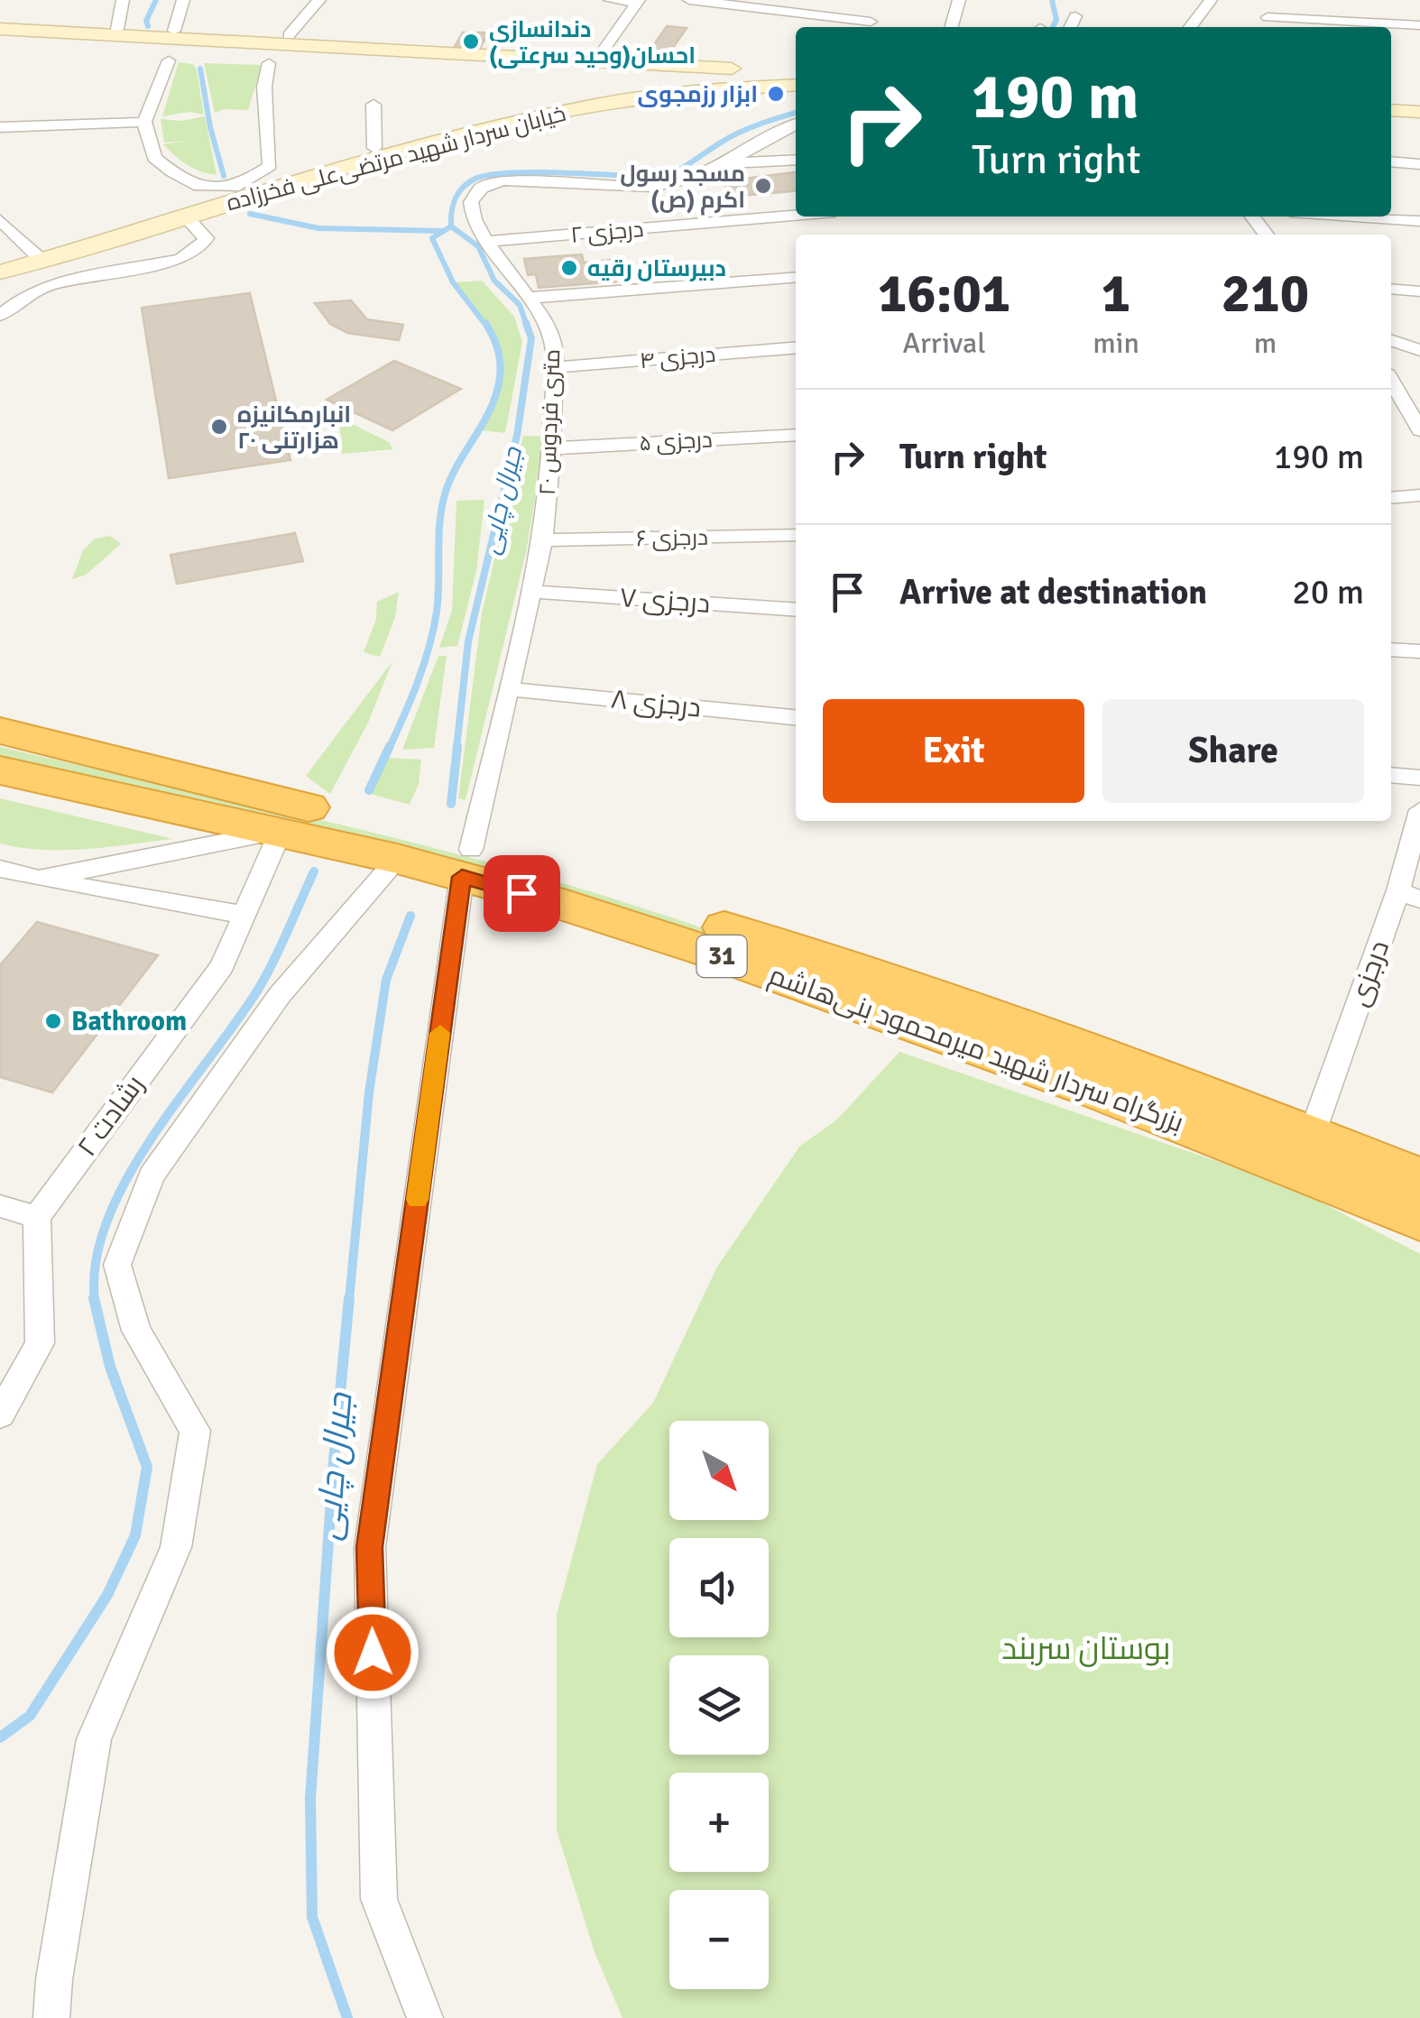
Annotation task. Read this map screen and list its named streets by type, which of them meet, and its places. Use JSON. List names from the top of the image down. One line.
{"streets":{"highway":["31","بزرگراه سردار شهید میرمحمود بنی‌هاشم"],"main road":["خیابان سردار شهید مرتضی‌علی فخرزاده"],"street":["درجزی ۲","درجزی ۴","۲۰ متری فردوس","درجزی ۵","درجزی ۶","درجزی ۷","درجزی ۸","درجزی","رشادت ۲"]},"crossings":[["درجزی ۲","۲۰ متری فردوس"],["درجزی ۴","۲۰ متری فردوس"],["۲۰ متری فردوس","درجزی ۵"],["۲۰ متری فردوس","درجزی ۶"],["۲۰ متری فردوس","درجزی ۷"],["۲۰ متری فردوس","درجزی ۸"],["۲۰ متری فردوس","بزرگراه سردار شهید میرمحمود بنی‌هاشم"],["درجزی","بزرگراه سردار شهید میرمحمود بنی‌هاشم"],["بزرگراه سردار شهید میرمحمود بنی‌هاشم","رشادت ۲"]],"water":["جیرال چایی"],"parks":["بوستان سربند"],"places":["دندانسازی احسان(وحید سرعتی)","ابزار رزمجوی","مسجد رسول اکرم (ص)","دبیرستان رقیه","انبارمکانیزه ۲۰ هزارتنی","Bathroom"],"north":"bottom right","page":{"turn":["190 m","Turn right"],"eta":["16:01","Arrival","1","min","210","m"],"list":[{"name":"Turn right","value":"190 m"},{"name":"Arrive at destination","value":"20 m"}],"buttons":["Exit","Share"],"map_buttons":["+","−"]}}
